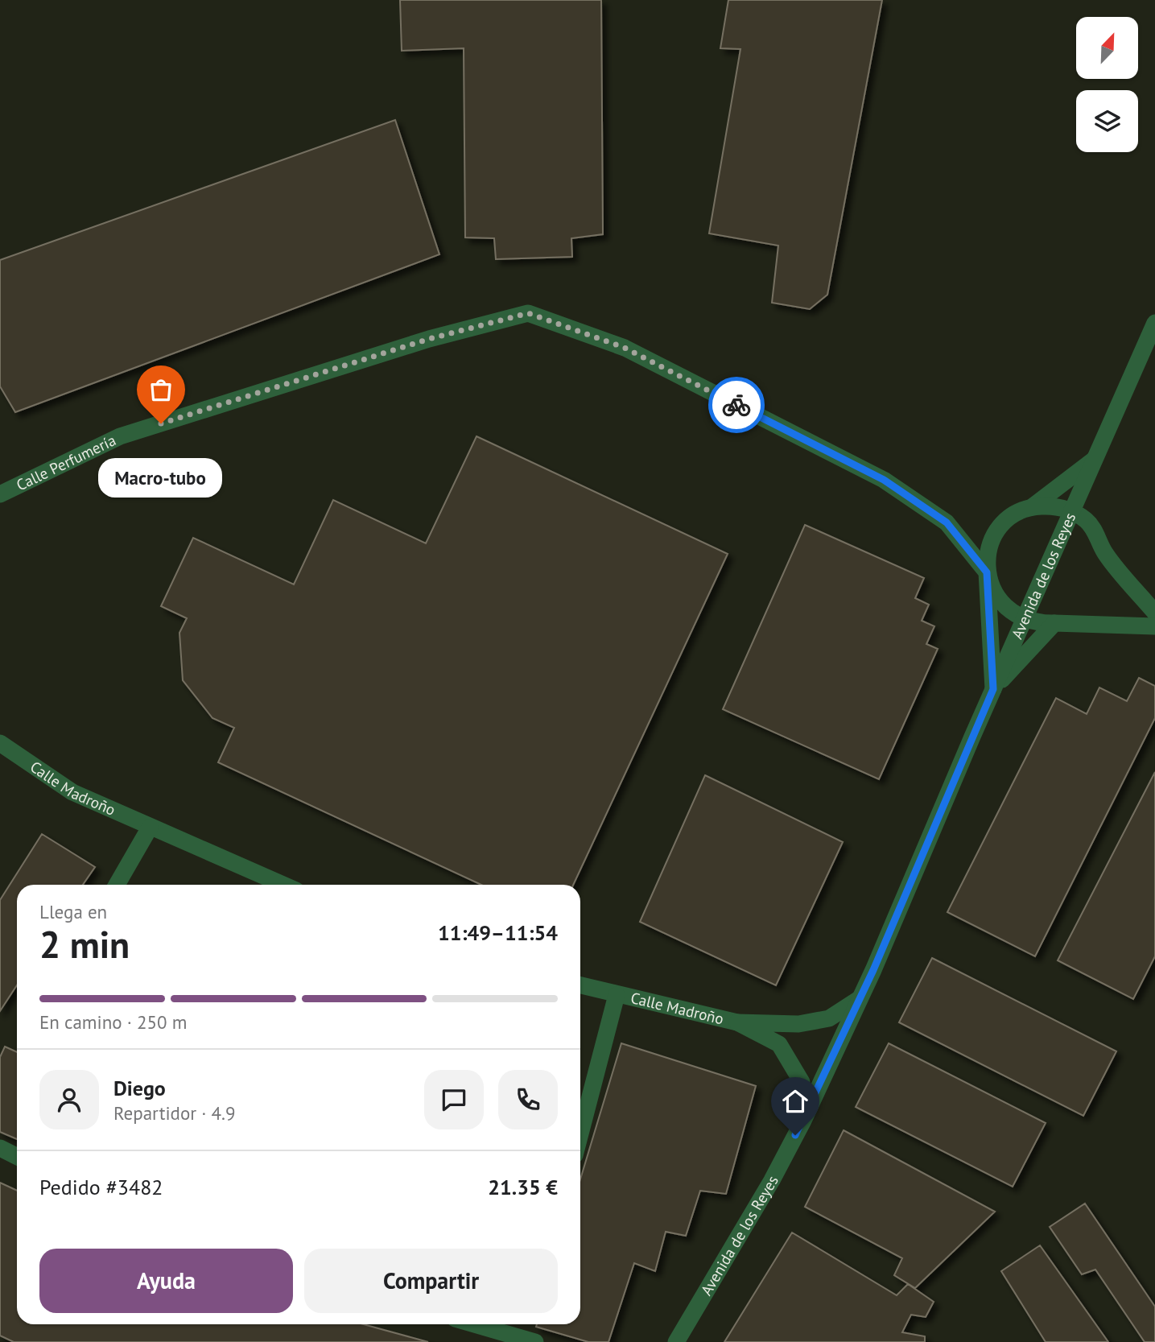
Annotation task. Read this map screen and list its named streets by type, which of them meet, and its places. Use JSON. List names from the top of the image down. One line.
{"streets":{"street":["Calle Perfumería","Avenida de los Reyes","Calle Madroño"]},"crossings":[["Calle Perfumería","Avenida de los Reyes"],["Avenida de los Reyes","Calle Madroño"]],"places":["Macro-tubo"],"north":"top right","page":{"bubble":"Macro-tubo","heading":["2 min","Llega en","11:49–11:54"],"panel":["Diego","Repartidor · 4.9","Pedido #3482","21.35 €"],"bar":"En camino · 250 m","buttons":["Ayuda","Compartir"]}}
